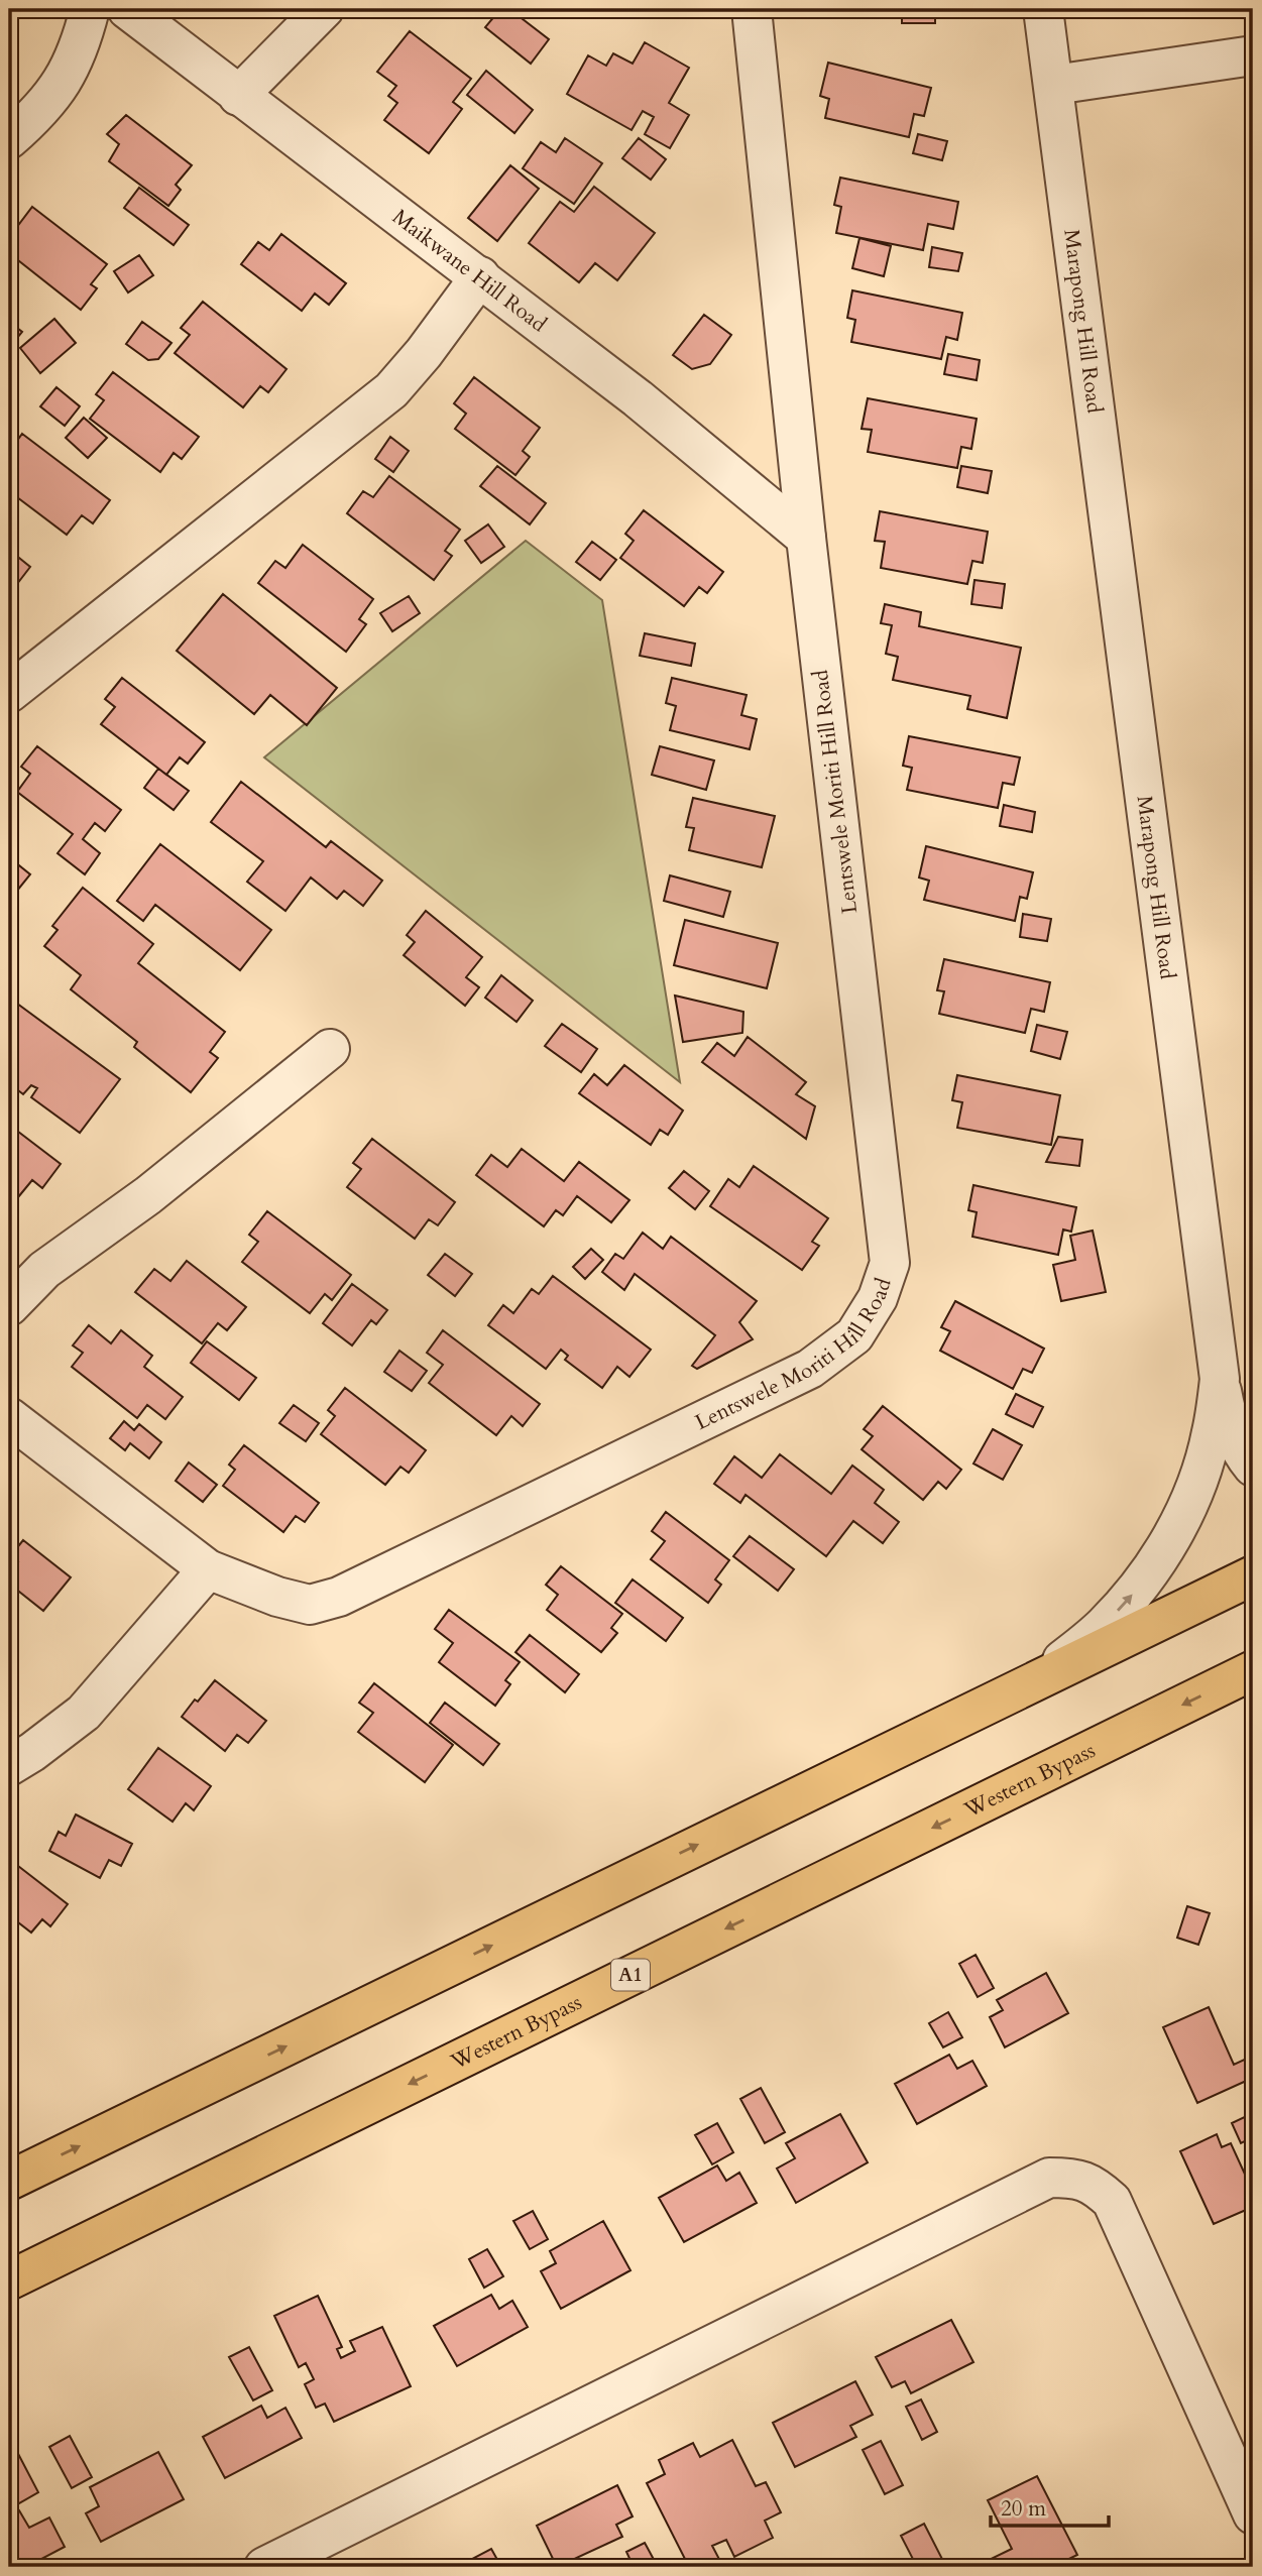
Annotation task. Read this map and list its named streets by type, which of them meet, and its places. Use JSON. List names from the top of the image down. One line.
{"streets":{"highway":["Western Bypass","A1"],"street":["Maikwane Hill Road","Marapong Hill Road","Lentswele Moriti Hill Road"]},"crossings":[["Maikwane Hill Road","Lentswele Moriti Hill Road"]],"scale_bar":"20 m"}
